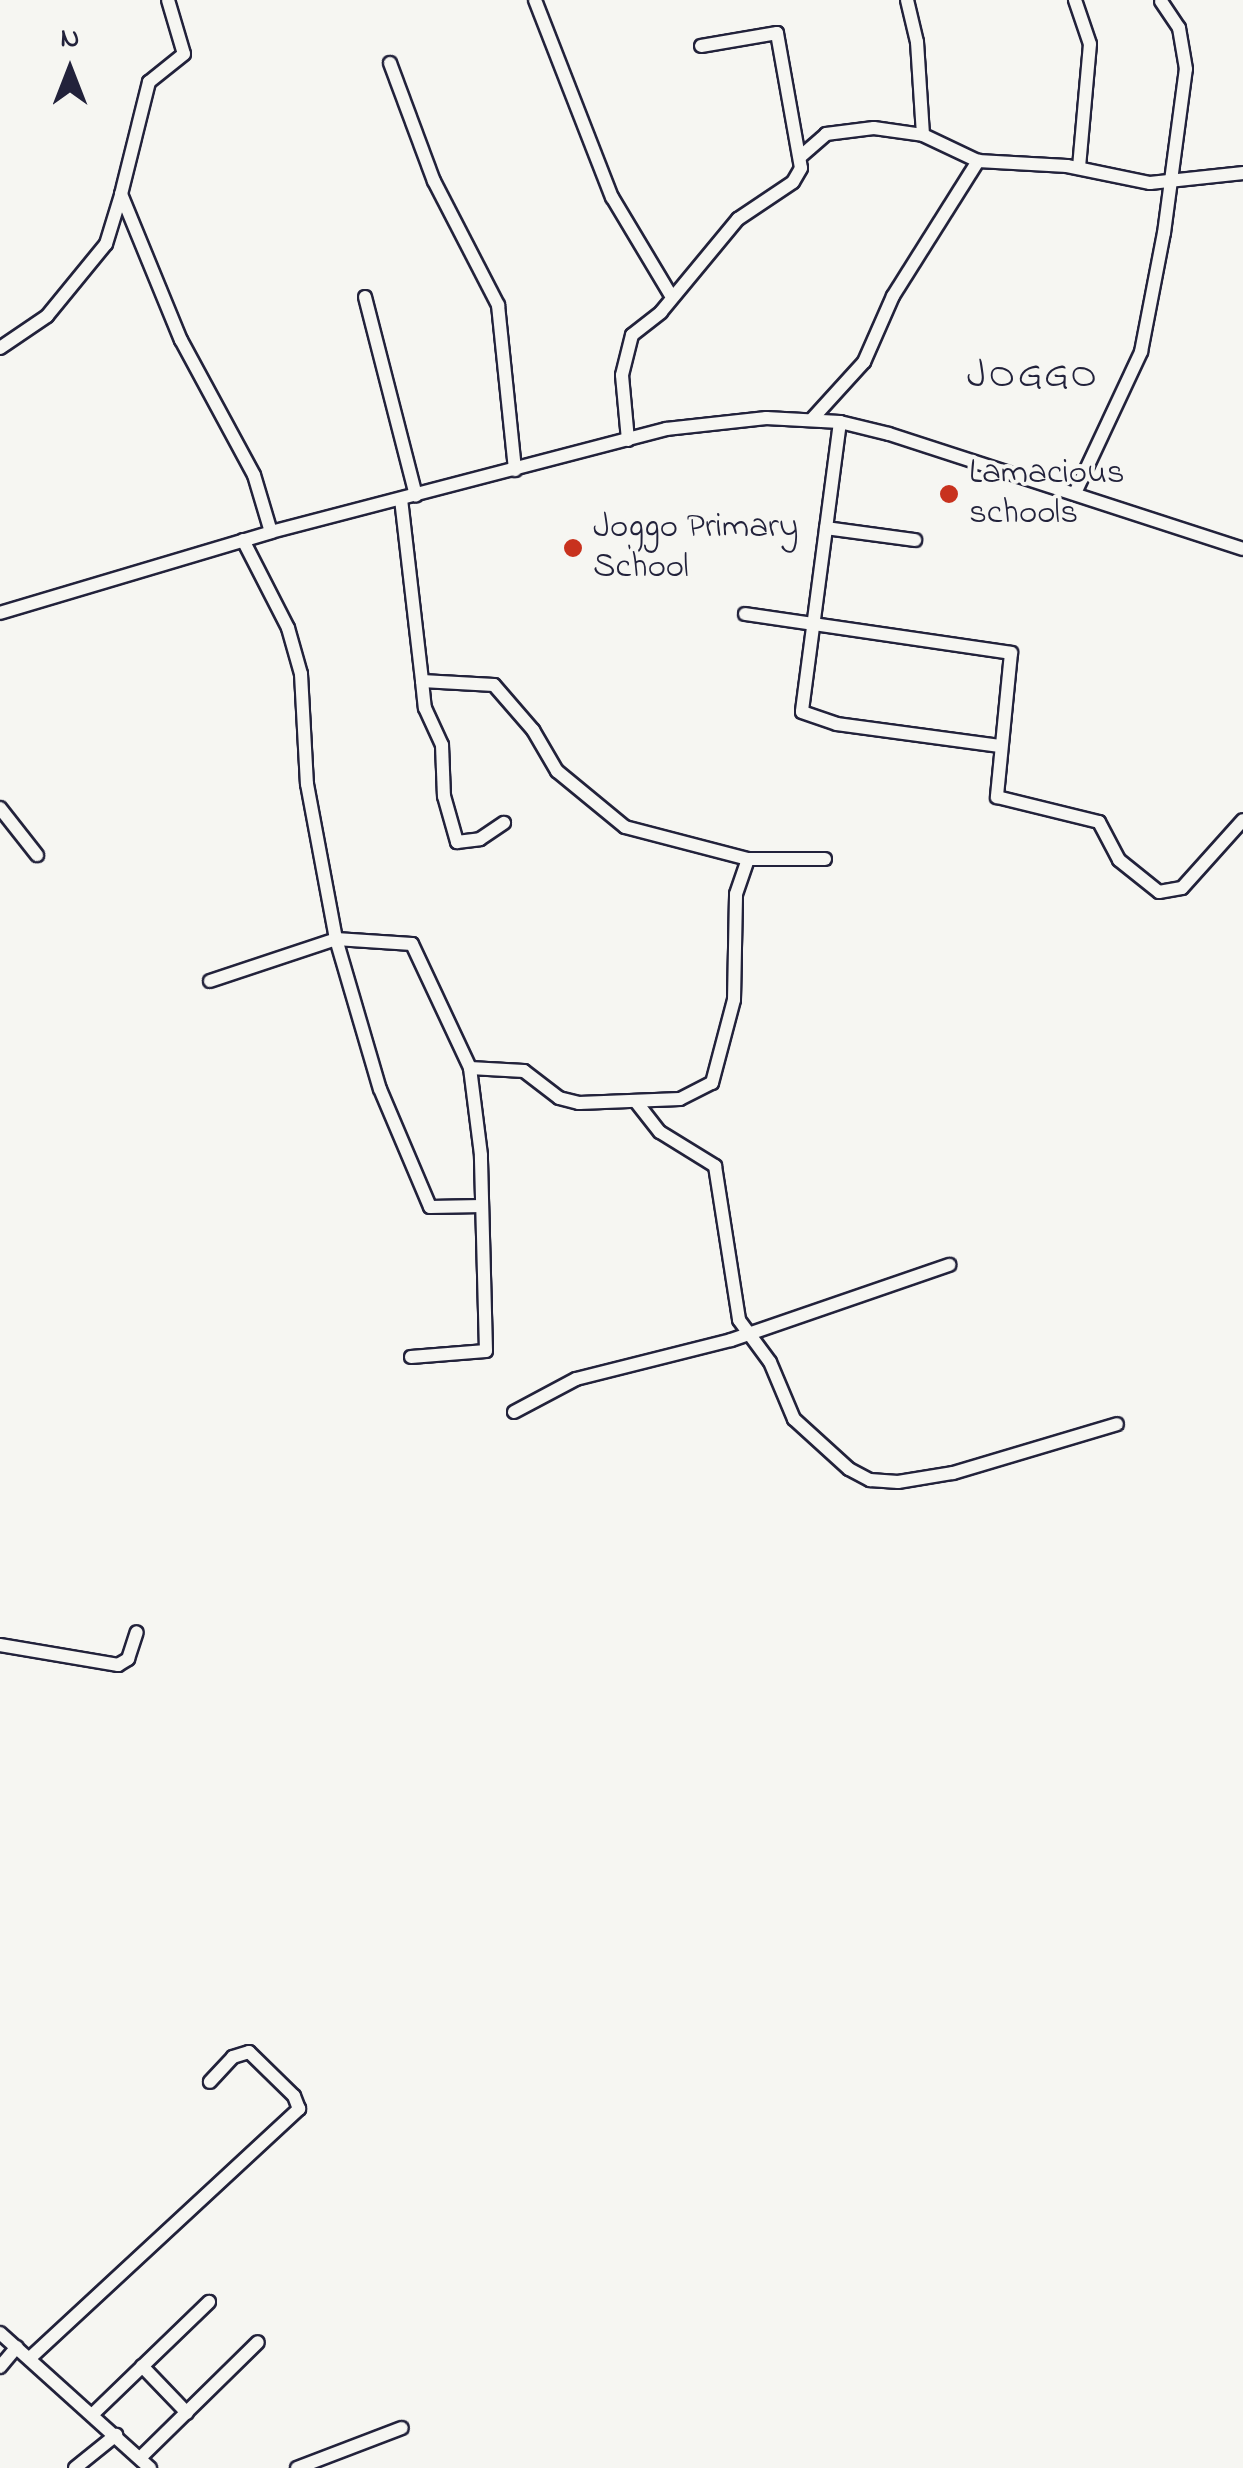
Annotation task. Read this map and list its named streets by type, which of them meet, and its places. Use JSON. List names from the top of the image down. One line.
{"districts":["JOGGO"],"places":["Lamacious schools","Joggo Primary School"],"north":"top"}
